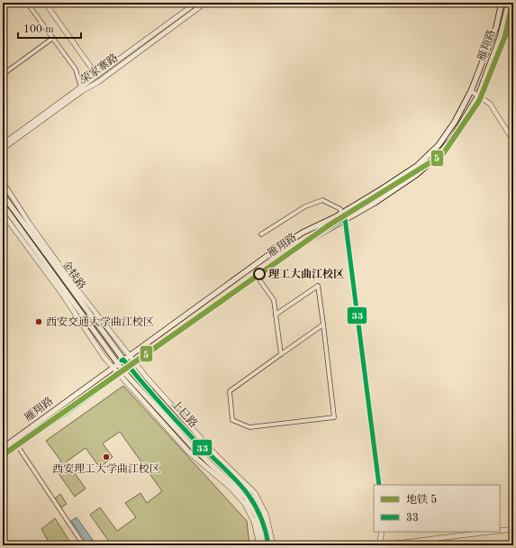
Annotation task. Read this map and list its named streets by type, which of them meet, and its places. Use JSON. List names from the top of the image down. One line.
{"streets":{"main road":["雁翔路","金犊路","上巳路"],"street":["荣家寨路"]},"crossings":[["雁翔路","金犊路"],["雁翔路","上巳路"],["金犊路","上巳路"]],"places":["理工大曲江校区","西安交通大学曲江校区","西安理工大学曲江校区"],"lines":["metro line 5","transit line 33"],"legend":["地铁 5","33"],"scale_bar":"100 m"}
